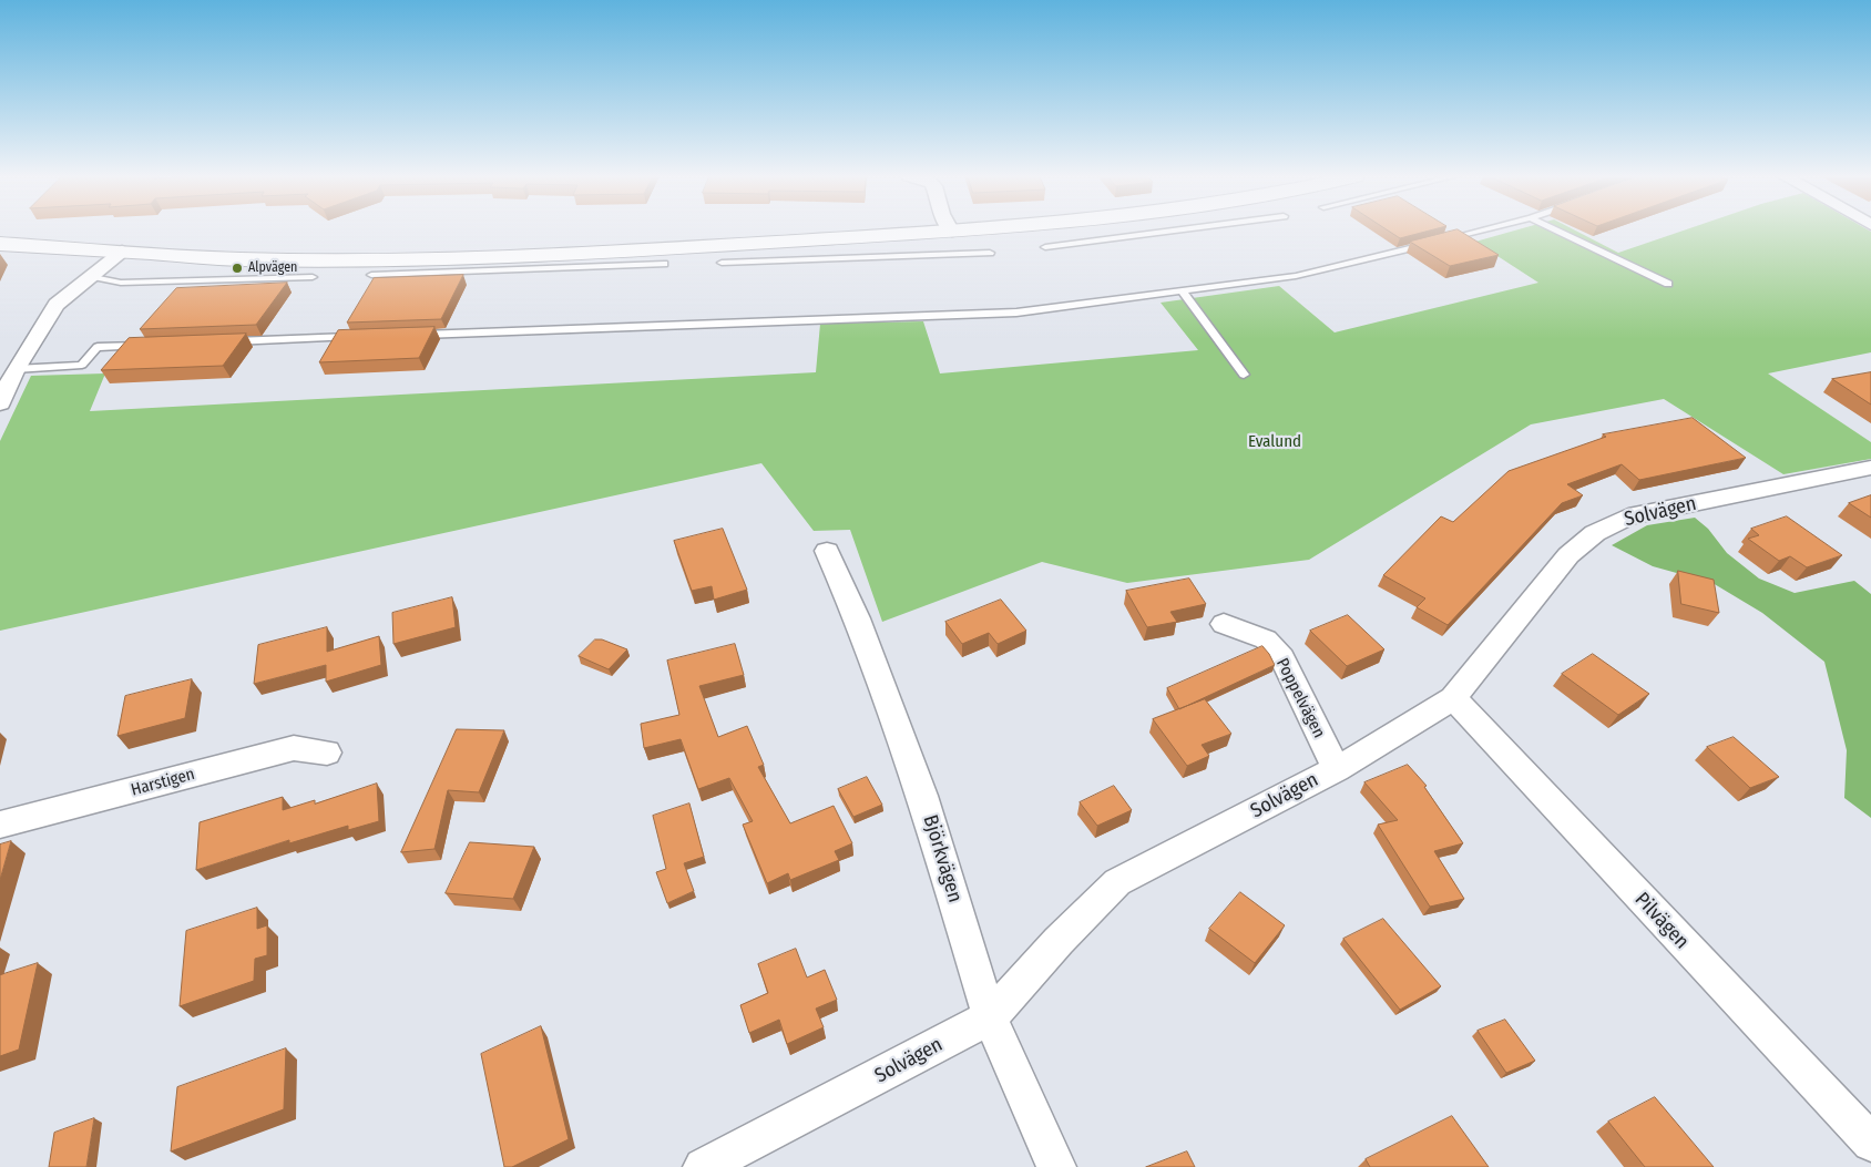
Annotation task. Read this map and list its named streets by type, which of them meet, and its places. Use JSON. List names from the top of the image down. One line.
{"streets":{"street":["Solvägen","Poppelvägen","Harstigen","Björkvägen","Pilvägen"]},"crossings":[["Solvägen","Poppelvägen"],["Solvägen","Björkvägen"],["Solvägen","Pilvägen"]],"parks":["Evalund"],"places":["Alpvägen"]}
